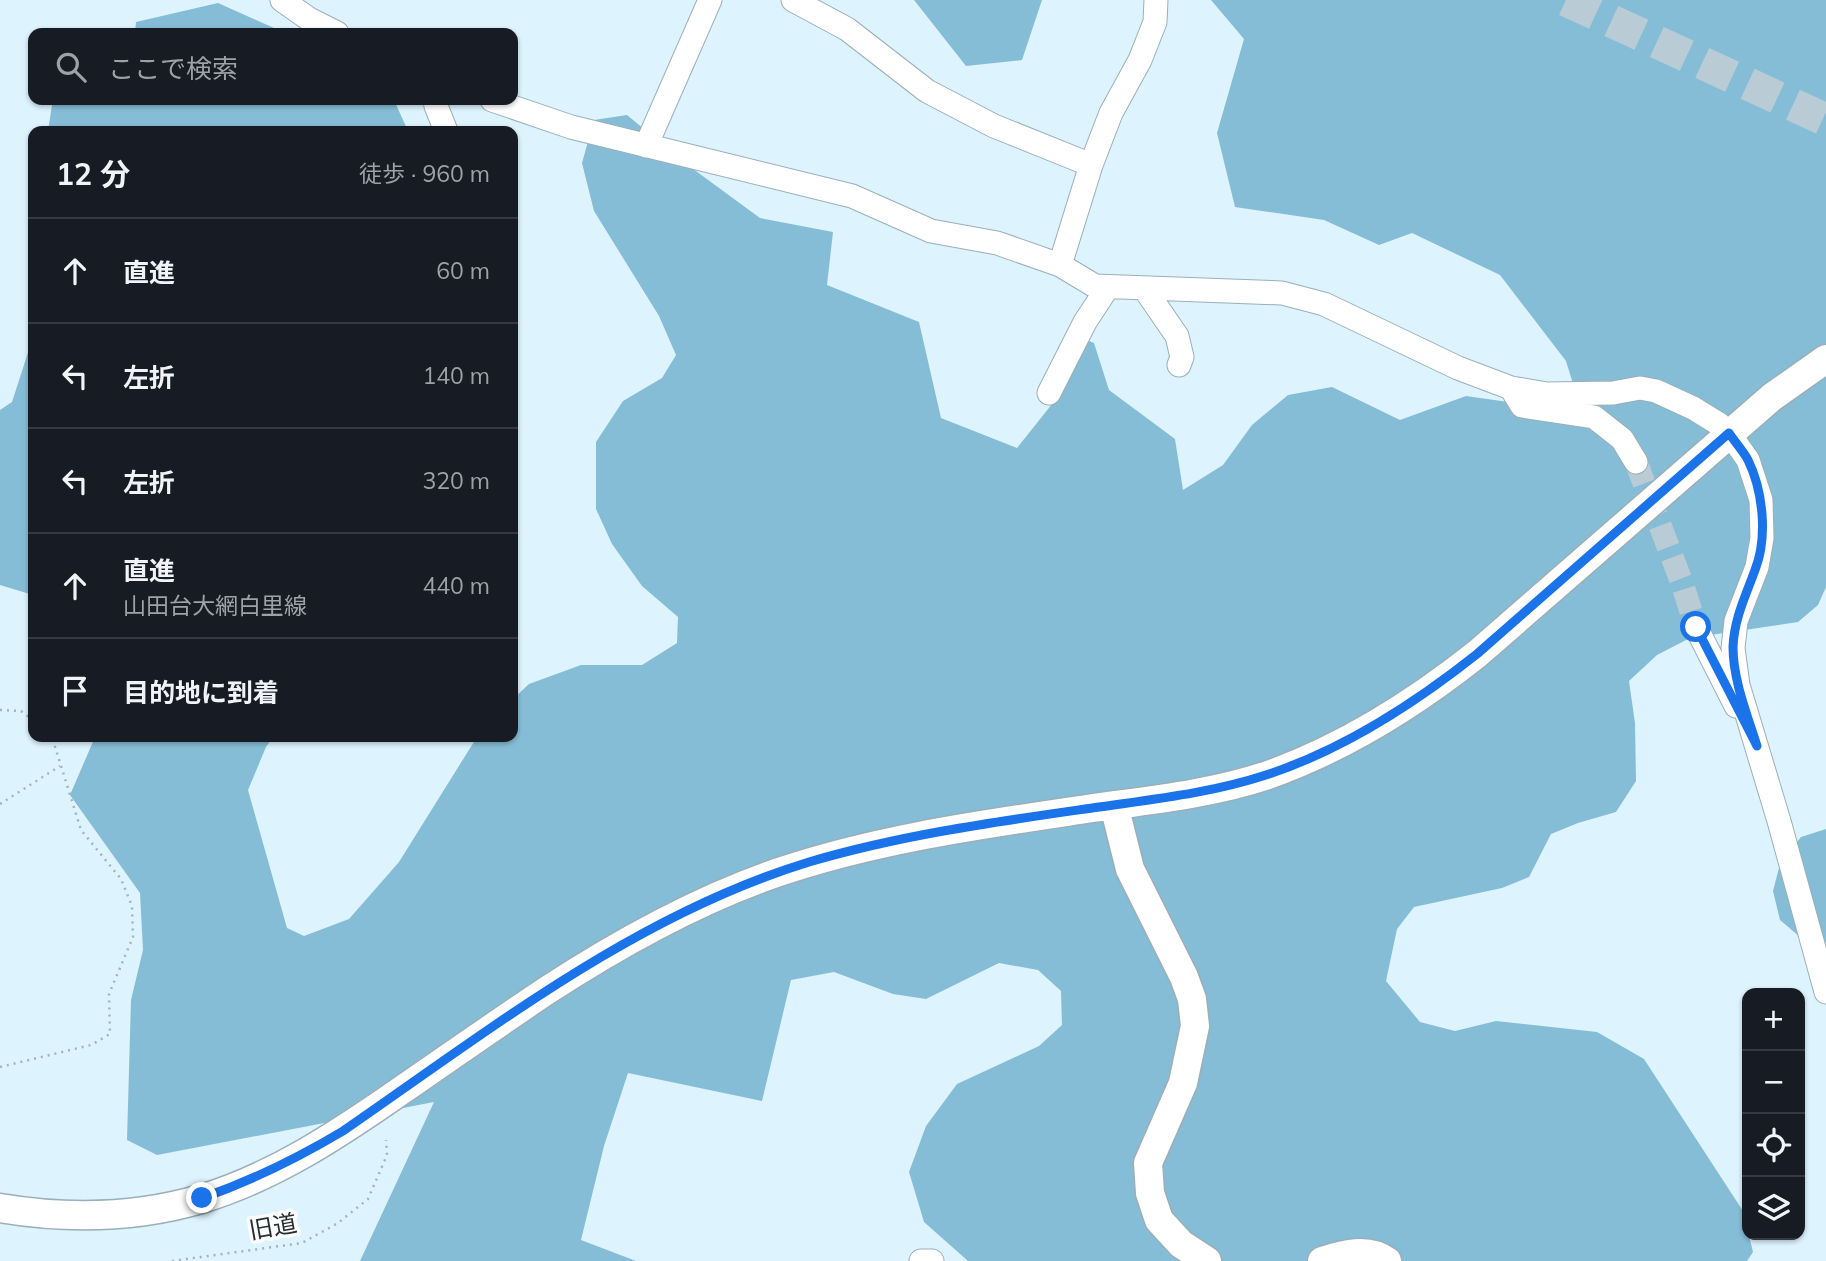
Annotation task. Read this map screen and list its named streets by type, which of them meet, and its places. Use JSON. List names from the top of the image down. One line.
{"streets":{"path":["旧道"]},"page":{"search":"ここで検索","heading":["12 分","徒歩 · 960 m"],"list":[["直進","60 m"],["左折","140 m"],["左折","320 m"],["直進","山田台大網白里線","440 m"],"目的地に到着"],"map_buttons":["+","−"]}}
